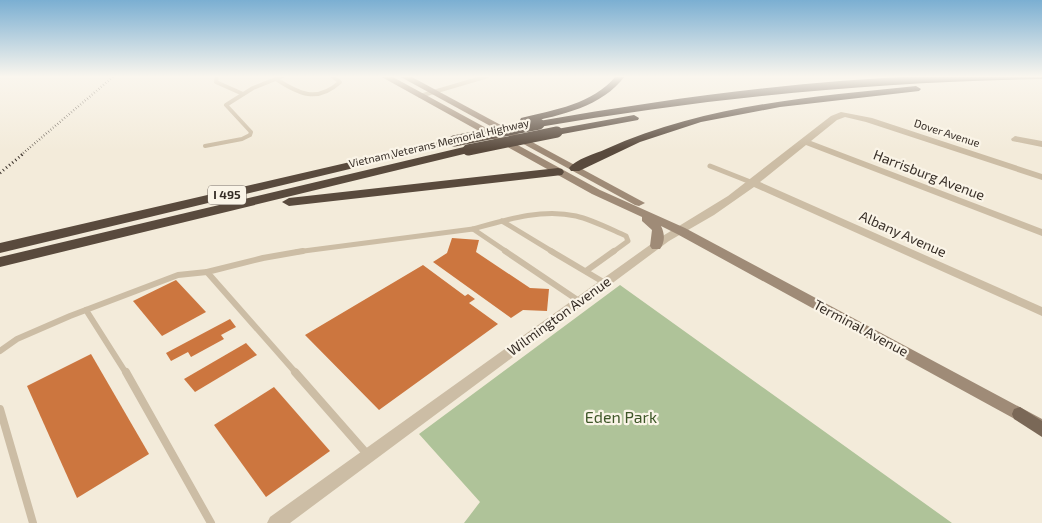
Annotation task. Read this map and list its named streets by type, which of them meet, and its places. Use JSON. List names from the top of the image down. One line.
{"streets":{"highway":["Vietnam Veterans Memorial Highway","I 495"],"main road":["Terminal Avenue"],"street":["Dover Avenue","Harrisburg Avenue","Albany Avenue","Wilmington Avenue"]},"crossings":[["Dover Avenue","Wilmington Avenue"],["Harrisburg Avenue","Wilmington Avenue"],["Albany Avenue","Wilmington Avenue"],["Wilmington Avenue","Terminal Avenue"]],"parks":["Eden Park"]}
